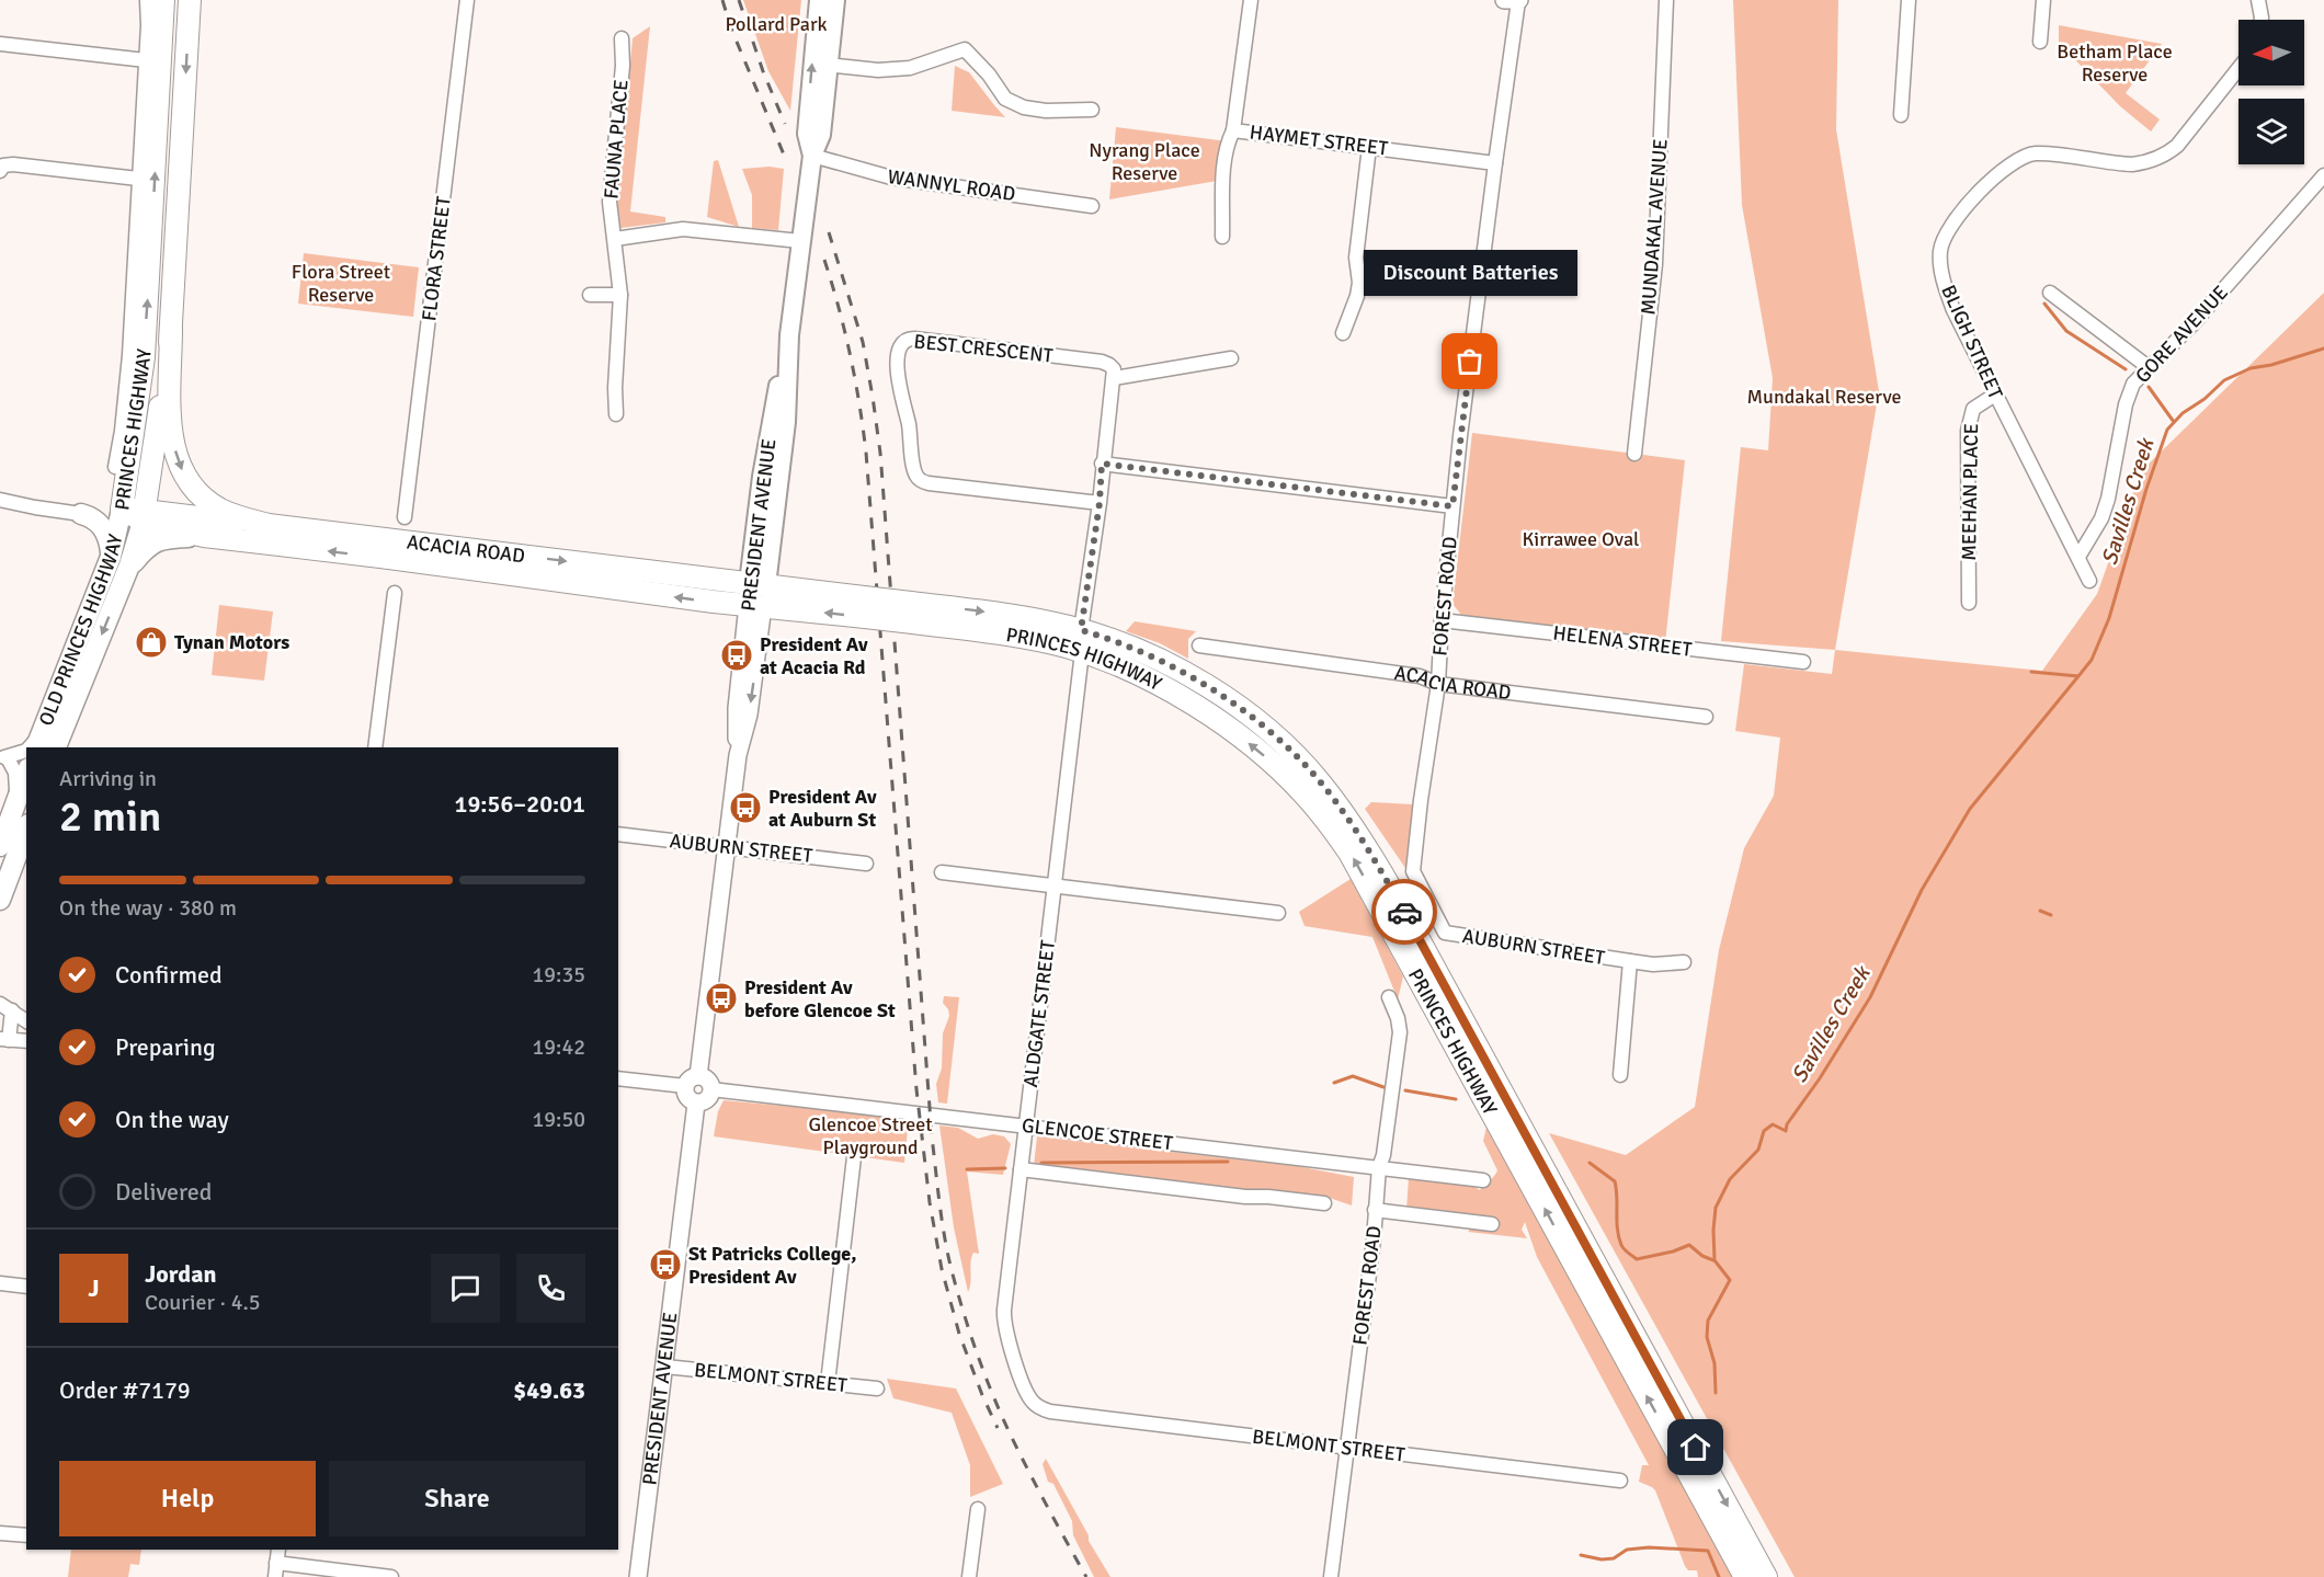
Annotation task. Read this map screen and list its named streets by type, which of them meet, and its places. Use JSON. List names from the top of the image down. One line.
{"streets":{"highway":["PRINCES HIGHWAY","ACACIA ROAD"],"main road":["PRESIDENT AVENUE","OLD PRINCES HIGHWAY"],"street":["FAUNA PLACE","HAYMET STREET","WANNYL ROAD","MUNDAKAL AVENUE","FLORA STREET","GORE AVENUE","BLIGH STREET","BEST CRESCENT","MEEHAN PLACE","FOREST ROAD","HELENA STREET","AUBURN STREET","ALDGATE STREET","GLENCOE STREET","BELMONT STREET"]},"crossings":[["HAYMET STREET","FOREST ROAD"],["WANNYL ROAD","PRESIDENT AVENUE"],["GORE AVENUE","BLIGH STREET"],["BLIGH STREET","MEEHAN PLACE"],["PRINCES HIGHWAY","ACACIA ROAD"],["PRINCES HIGHWAY","OLD PRINCES HIGHWAY"],["PRINCES HIGHWAY","ALDGATE STREET"],["PRESIDENT AVENUE","ACACIA ROAD"],["PRESIDENT AVENUE","AUBURN STREET"],["PRESIDENT AVENUE","GLENCOE STREET"],["PRESIDENT AVENUE","BELMONT STREET"],["ACACIA ROAD","FOREST ROAD"],["ACACIA ROAD","OLD PRINCES HIGHWAY"],["FOREST ROAD","HELENA STREET"],["FOREST ROAD","AUBURN STREET"],["FOREST ROAD","GLENCOE STREET"],["FOREST ROAD","BELMONT STREET"],["ALDGATE STREET","GLENCOE STREET"],["ALDGATE STREET","BELMONT STREET"]],"water":["Savilles Creek"],"parks":["Pollard Park","Betham Place Reserve","Nyrang Place Reserve","Flora Street Reserve","Mundakal Reserve","Kirrawee Oval","Glencoe Street Playground"],"places":{"other":["Discount Batteries"],"shop":["Tynan Motors"],"bus stop":["President Av at Acacia Rd","President Av at Auburn St","President Av before Glencoe St","St Patricks College, President Av"]},"north":"left","page":{"bubble":"Discount Batteries","heading":["2 min","Arriving in","19:56–20:01"],"panel":["Jordan","Courier · 4.5","Order #7179","$49.63"],"bar":"On the way · 380 m","list":[["Confirmed","19:35"],["Preparing","19:42"],["On the way","19:50"],"Delivered"],"round":"J","buttons":["Help","Share"]}}
